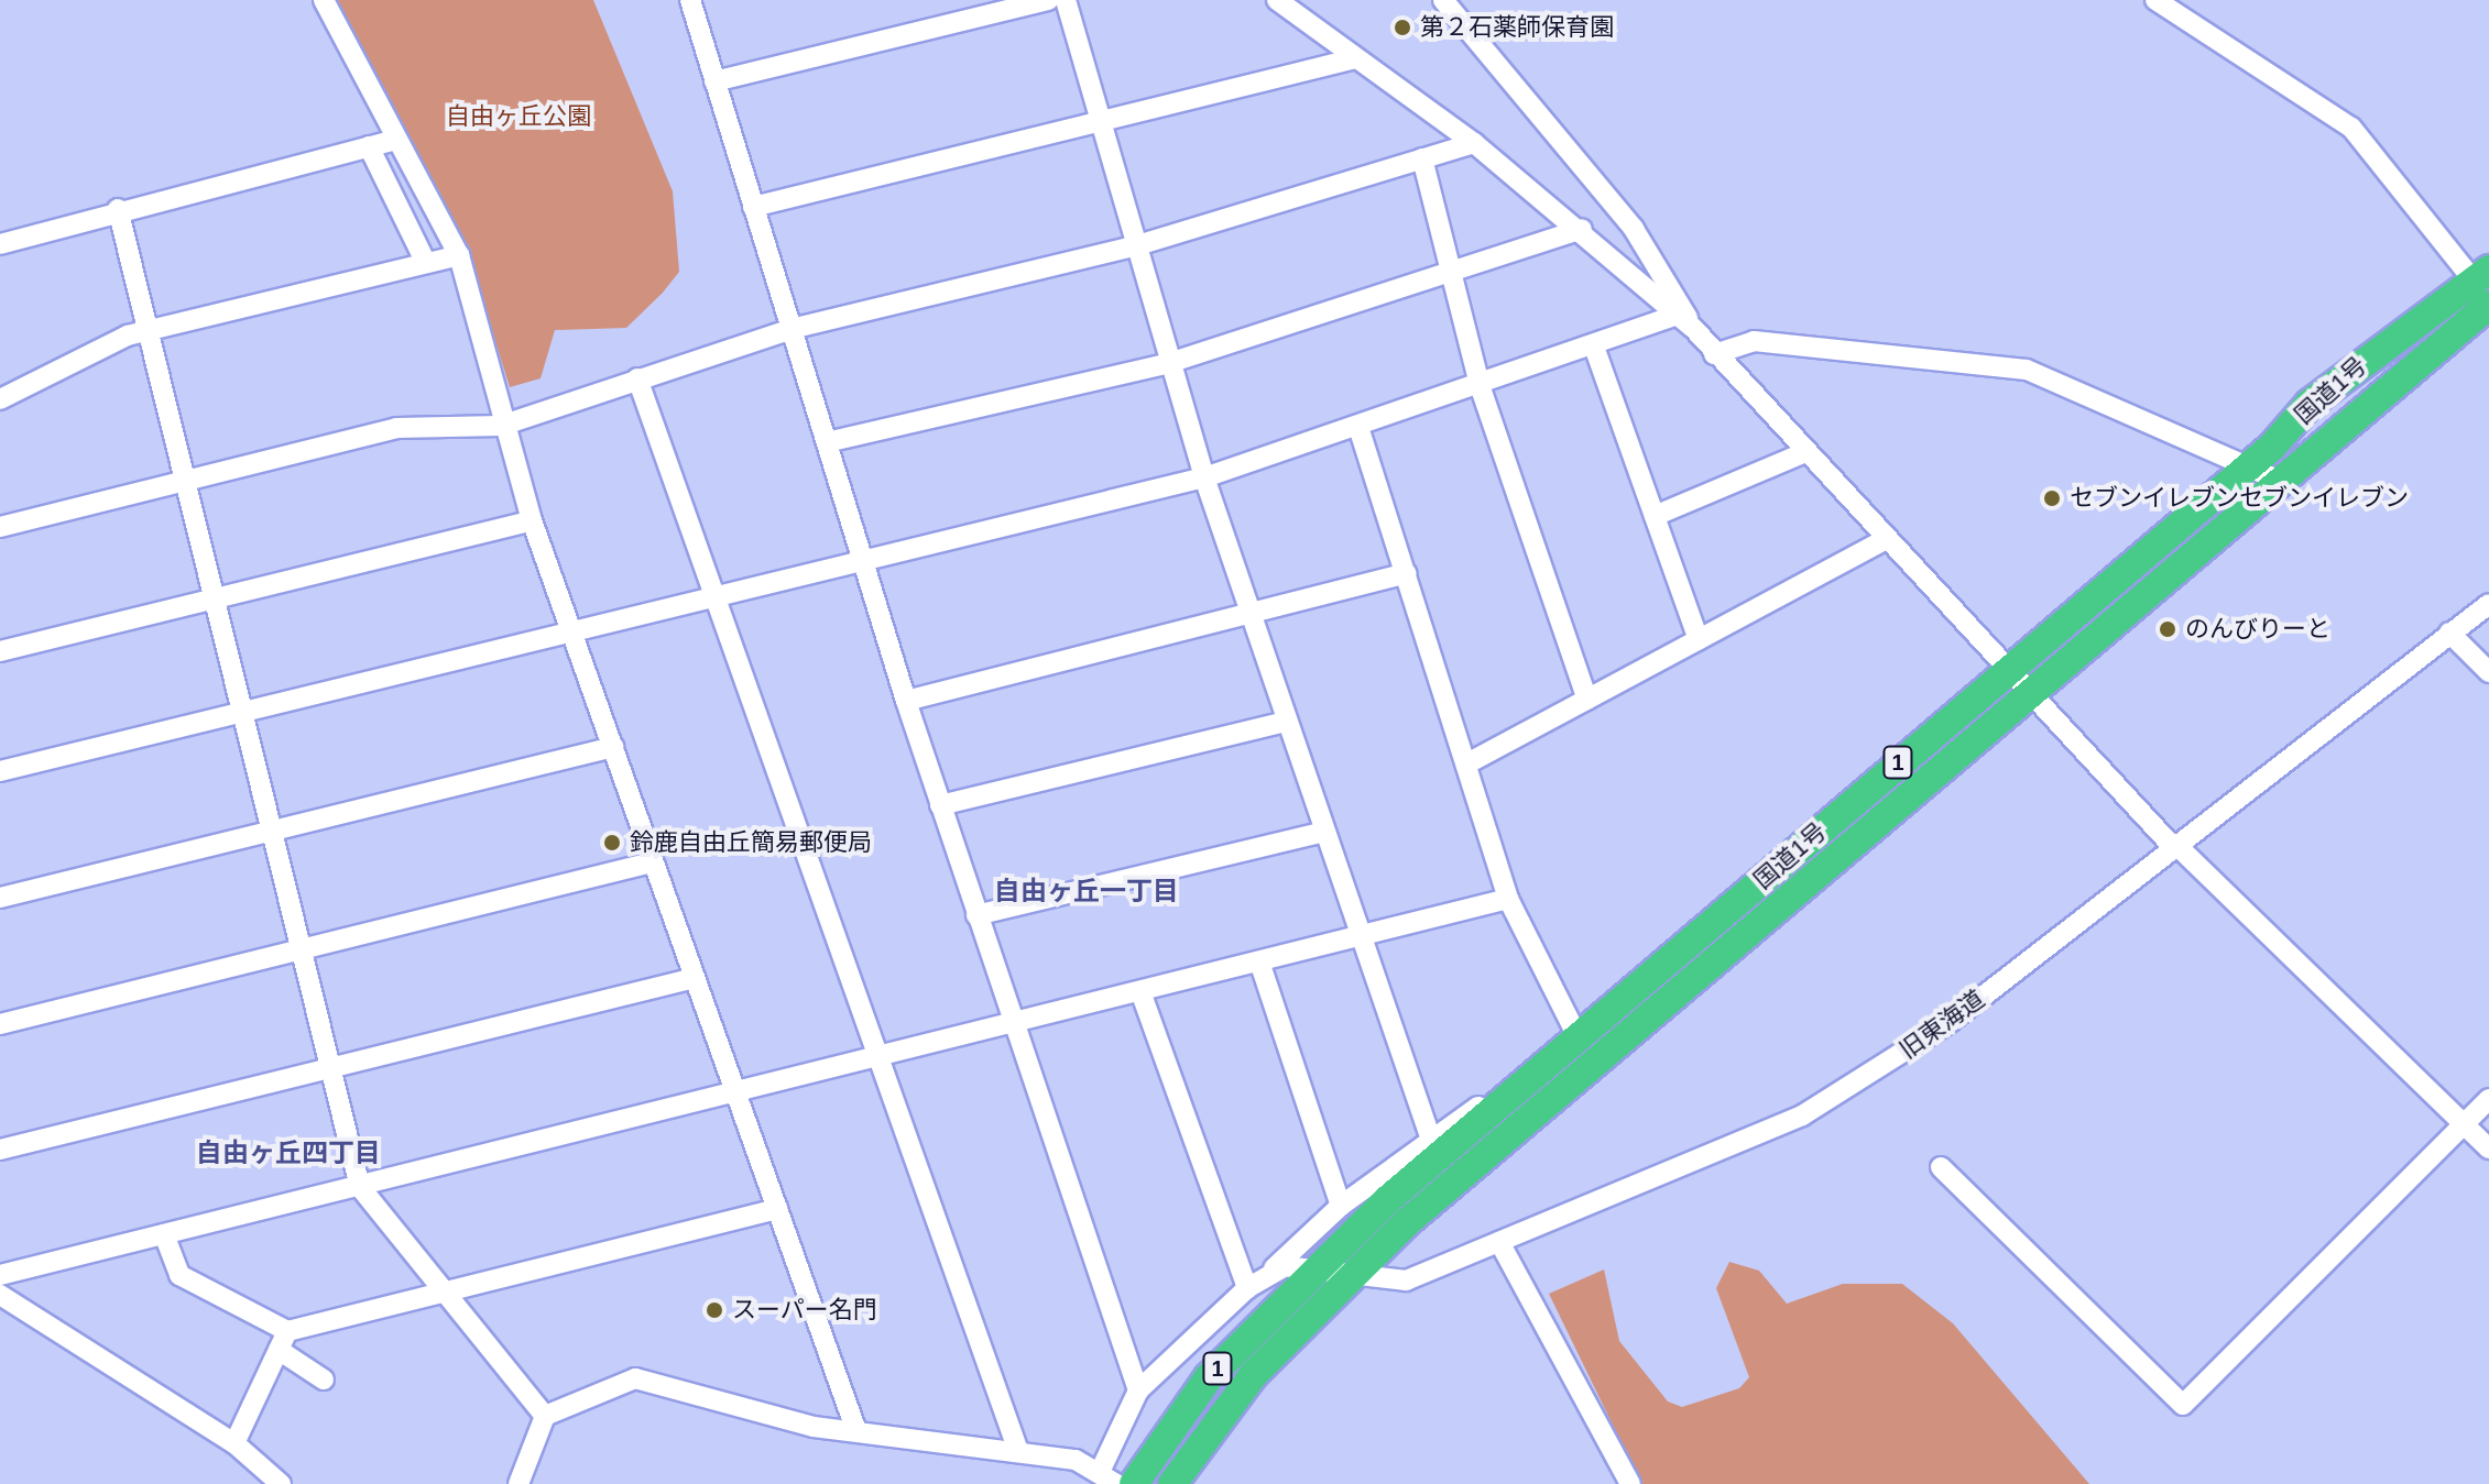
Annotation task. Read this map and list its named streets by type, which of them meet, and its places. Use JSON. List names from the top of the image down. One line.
{"streets":{"highway":["国道1号","1"],"street":["旧東海道"]},"crossings":[["国道1号","旧東海道"]],"districts":["自由ヶ丘一丁目","自由ヶ丘四丁目"],"parks":["自由ヶ丘公園"],"places":["第２石薬師保育園","セブンイレブンセブンイレブン","のんびりーと","鈴鹿自由丘簡易郵便局","スーパー名門"]}
